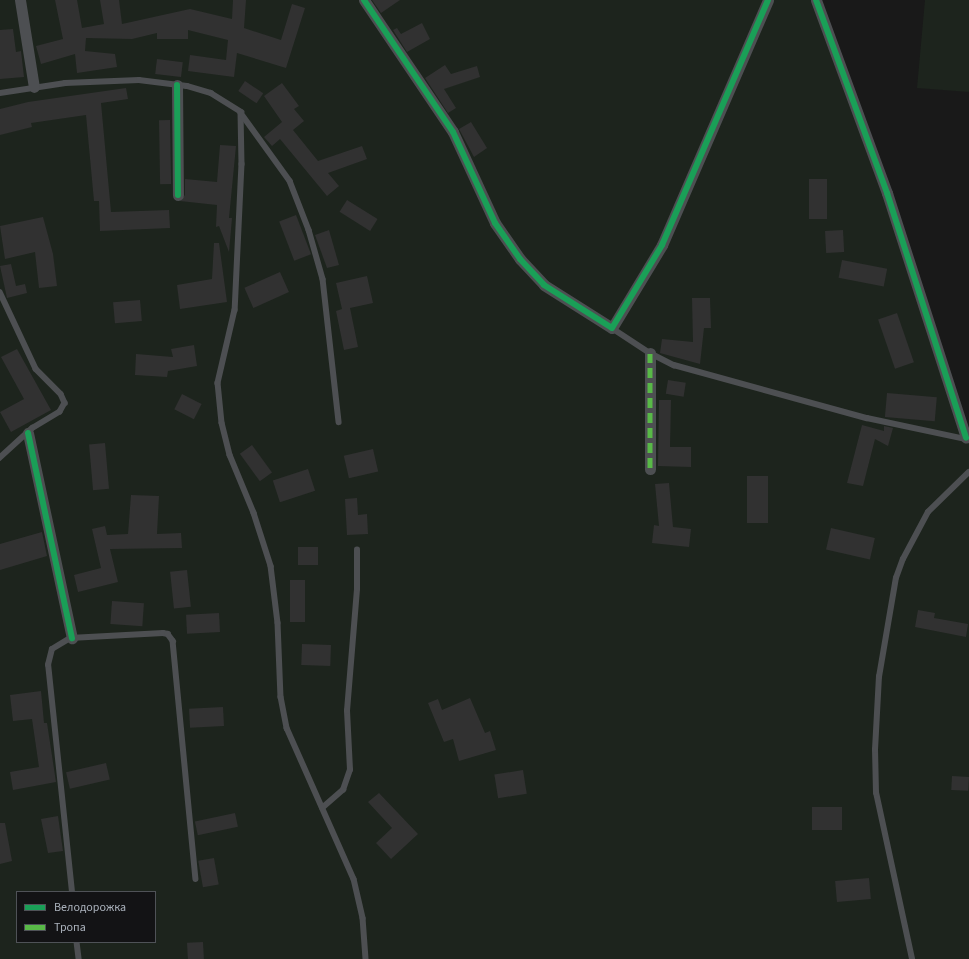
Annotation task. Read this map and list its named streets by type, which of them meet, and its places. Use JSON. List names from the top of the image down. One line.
{"legend":["Велодорожка","Тропа"]}
